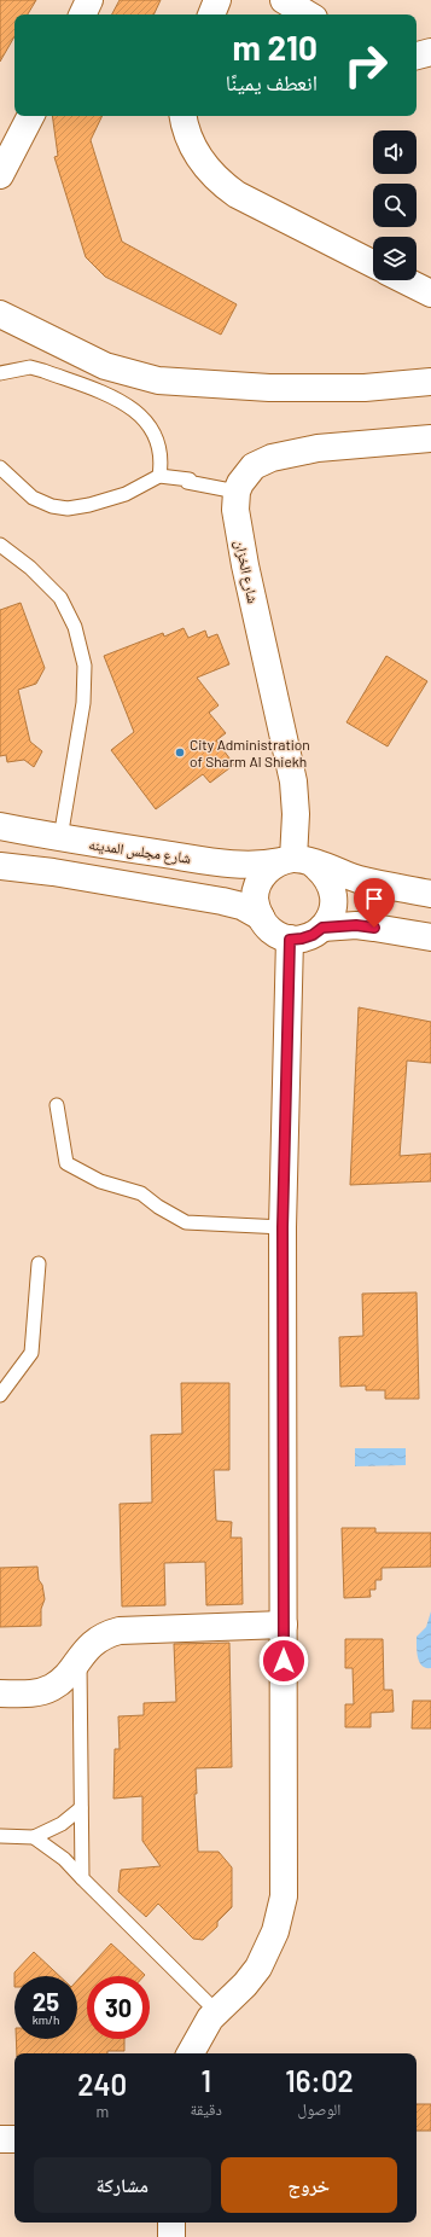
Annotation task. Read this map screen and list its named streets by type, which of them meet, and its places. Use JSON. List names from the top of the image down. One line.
{"streets":{"main road":["شارع الخزان","شارع مجلس المدينه"]},"crossings":[["شارع الخزان","شارع مجلس المدينه"]],"places":["City Administration of Sharm Al Shiekh"],"page":{"turn":["210 m","انعطف يمينًا"],"speed":"25 km/h","limit":"30","eta":["16:02","الوصول","1","دقيقة","240","m"],"buttons":["خروج","مشاركة"]}}
